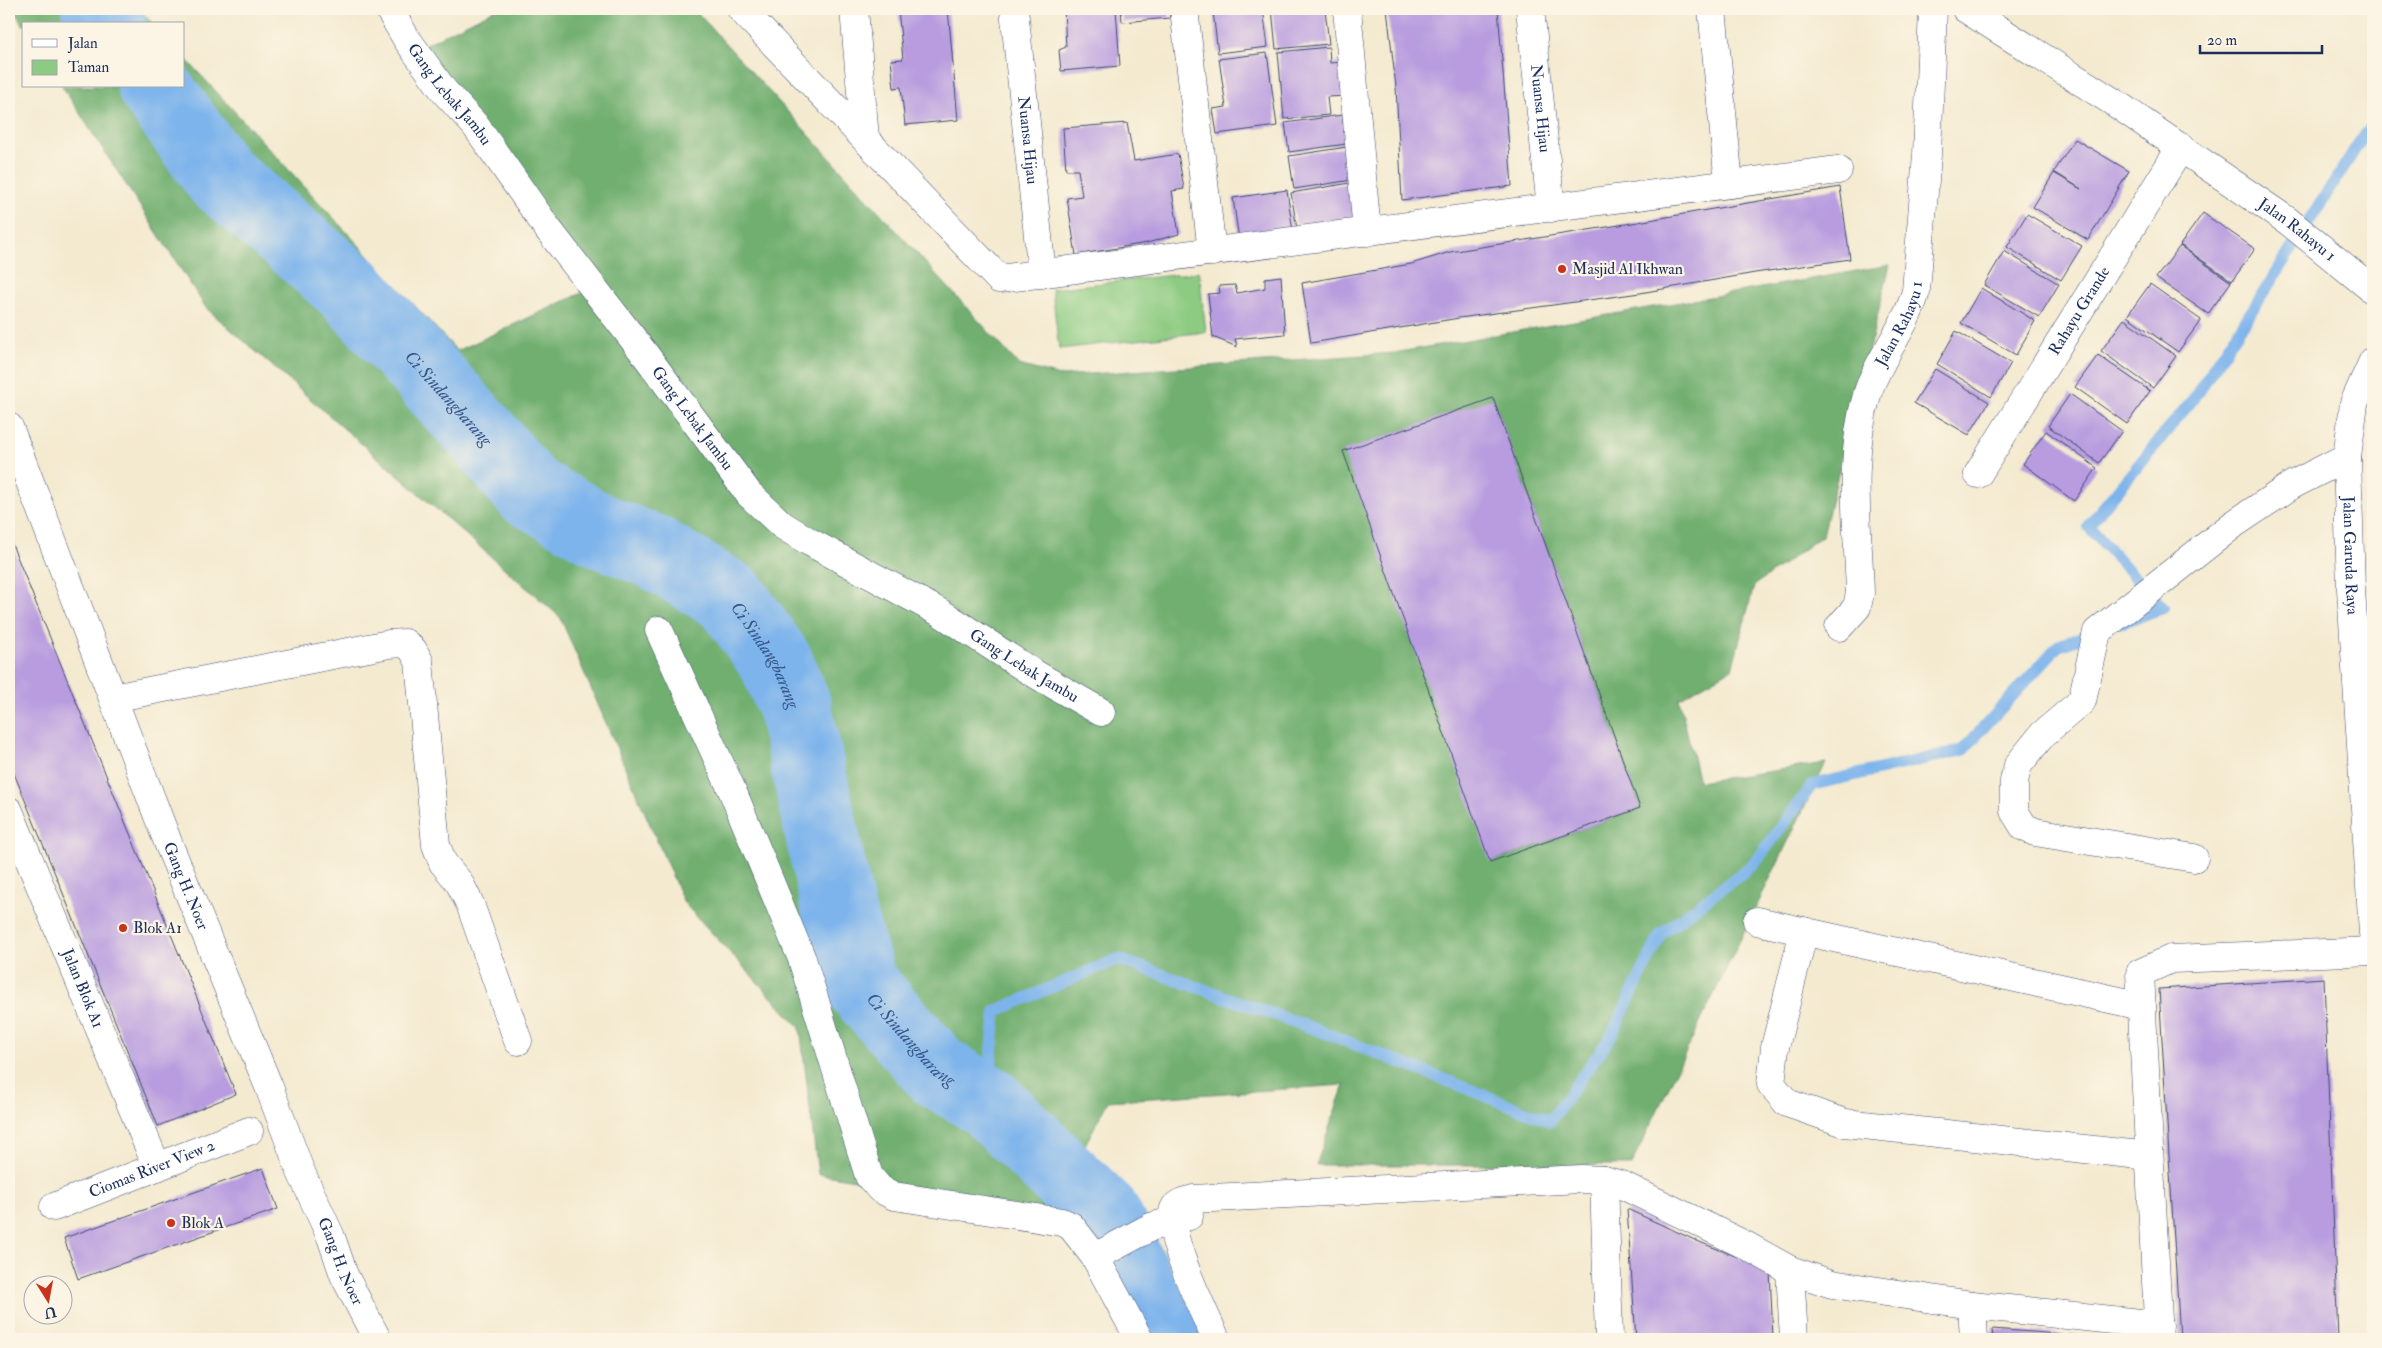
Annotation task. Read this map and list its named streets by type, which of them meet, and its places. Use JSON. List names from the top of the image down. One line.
{"streets":{"street":["Gang Lebak Jambu","Nuansa Hijau","Jalan Rahayu 1","Rahayu Grande","Jalan Garuda Raya","Gang H. Noer","Jalan Blok A1","Ciomas River View 2"]},"crossings":[["Jalan Rahayu 1","Rahayu Grande"],["Jalan Blok A1","Ciomas River View 2"]],"water":["Ci Sindangbarang"],"places":["Masjid Al Ikhwan","Blok A1","Blok A"],"legend":["Jalan","Taman"],"scale_bar":"20 m","north":"bottom"}
